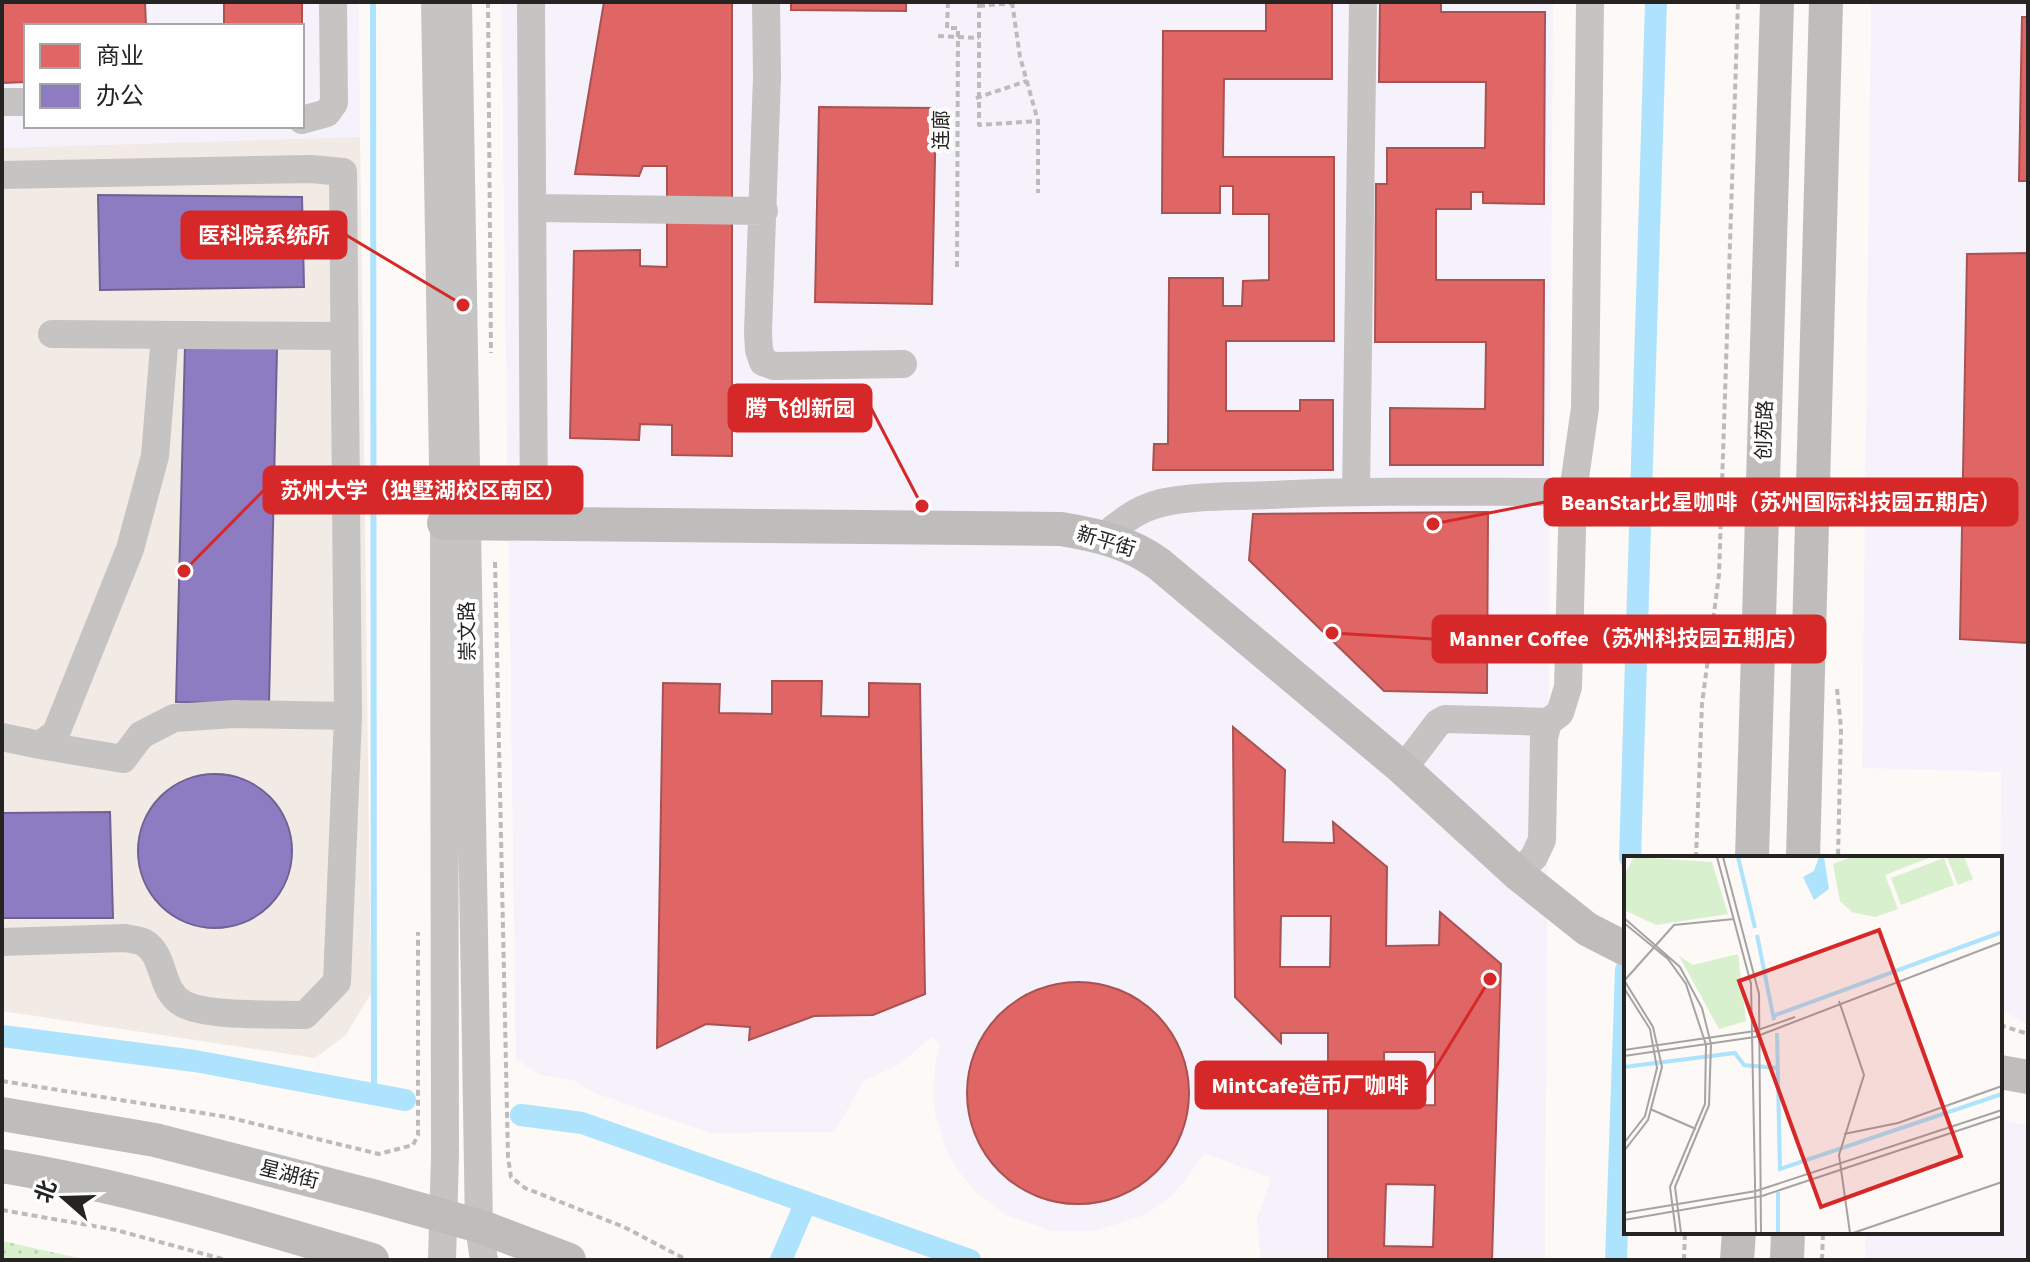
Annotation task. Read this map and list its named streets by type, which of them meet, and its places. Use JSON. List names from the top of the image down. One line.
{"streets":{"main road":["创苑路","新平街","星湖街"],"street":["崇文路"],"path":["连廊"]},"crossings":[["新平街","崇文路"],["崇文路","星湖街"]],"places":["医科院系统所","腾飞创新园","BeanStar比星咖啡（苏州国际科技园五期店）","苏州大学（独墅湖校区南区）","Manner Coffee（苏州科技园五期店）","MintCafe造币厂咖啡"],"legend":["商业","办公"],"north":"left"}
